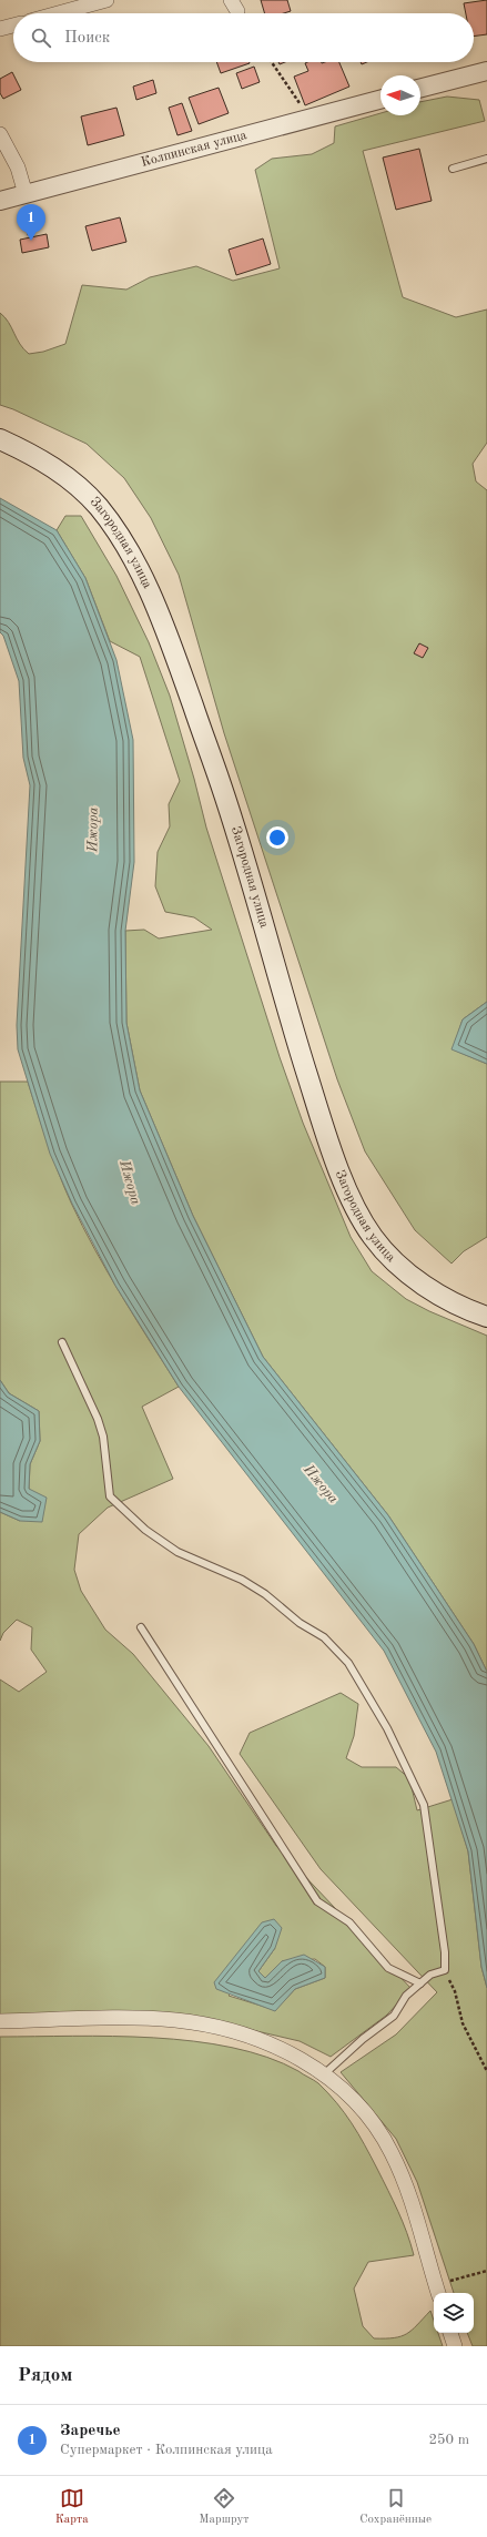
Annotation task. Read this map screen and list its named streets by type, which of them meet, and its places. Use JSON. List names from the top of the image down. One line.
{"streets":{"main road":["Загородная улица"],"street":["Колпинская улица"]},"water":["Ижора"],"north":"left","page":{"search":"Поиск","pins":"1","heading":"Рядом","list":[{"mark":"1","name":"Заречье","note":"Супермаркет · Колпинская улица","value":"250 m"}],"nav":["Карта","Маршрут","Сохранённые"]}}
